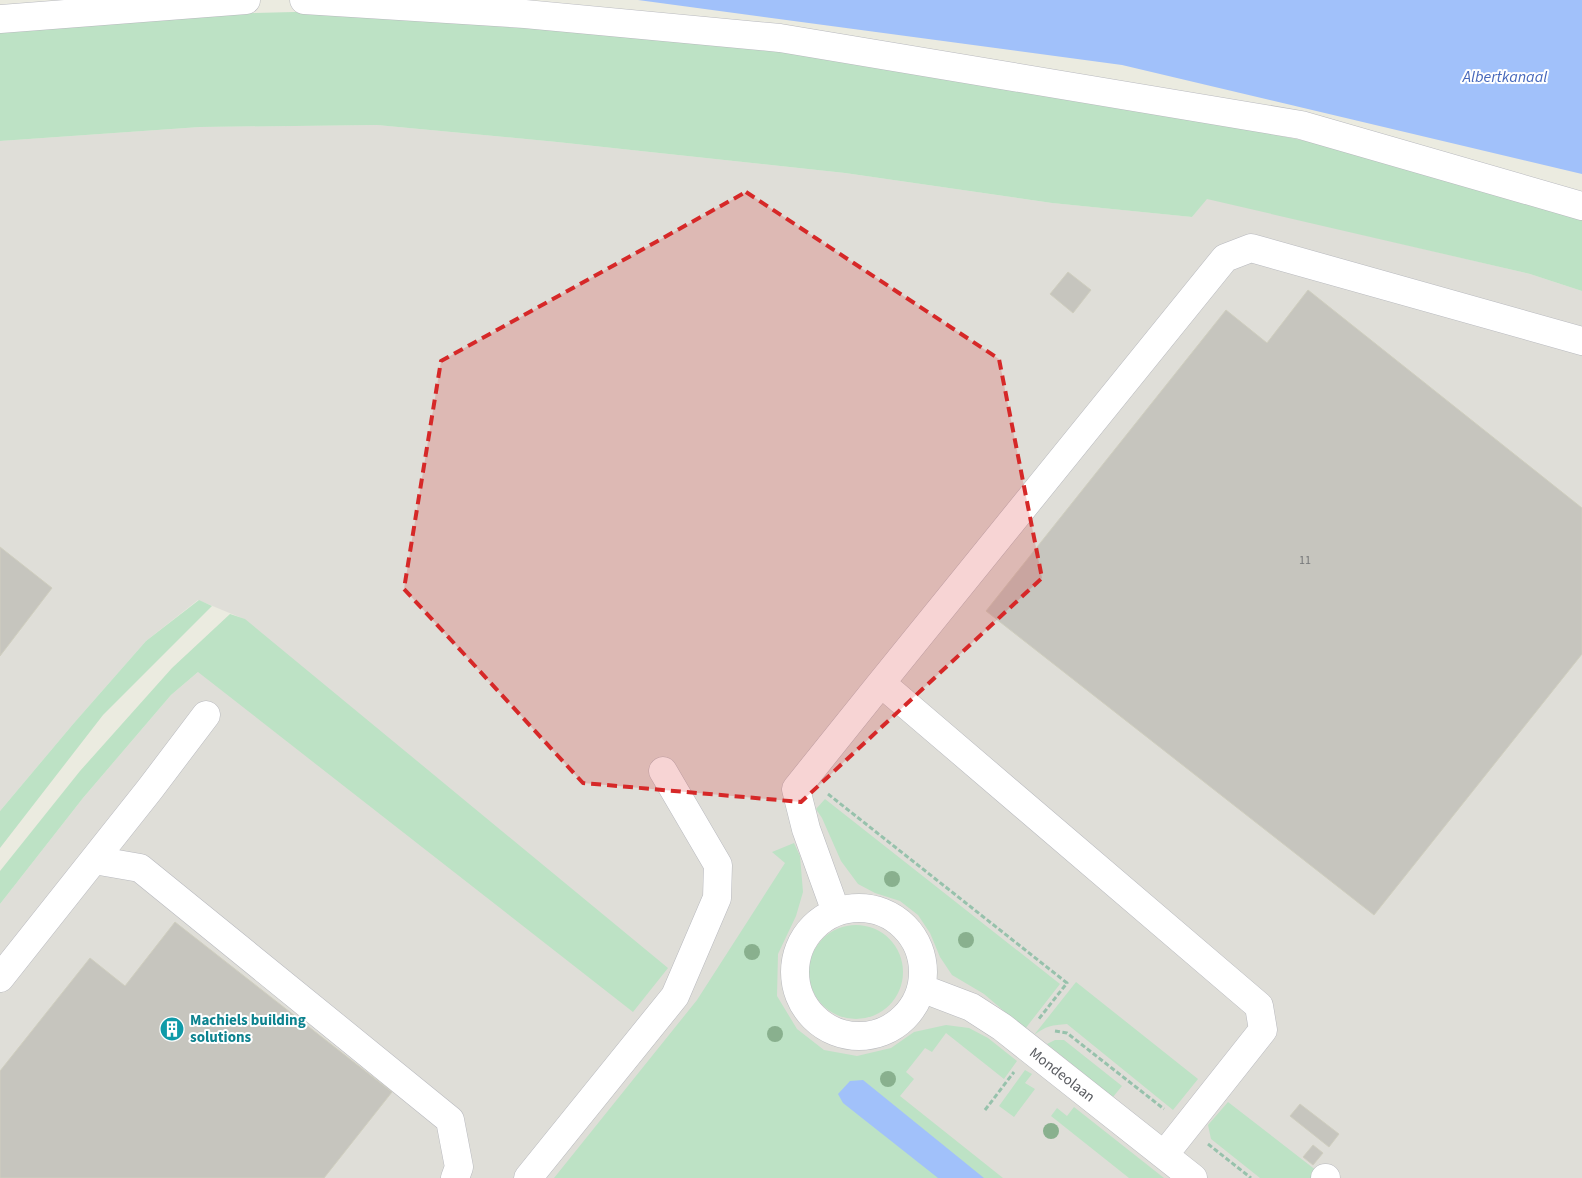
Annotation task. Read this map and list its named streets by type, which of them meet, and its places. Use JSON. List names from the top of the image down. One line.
{"streets":{"street":["Mondeolaan"]},"water":["Albertkanaal"],"places":{"building":["Machiels building solutions"]},"house_numbers":["11"]}
